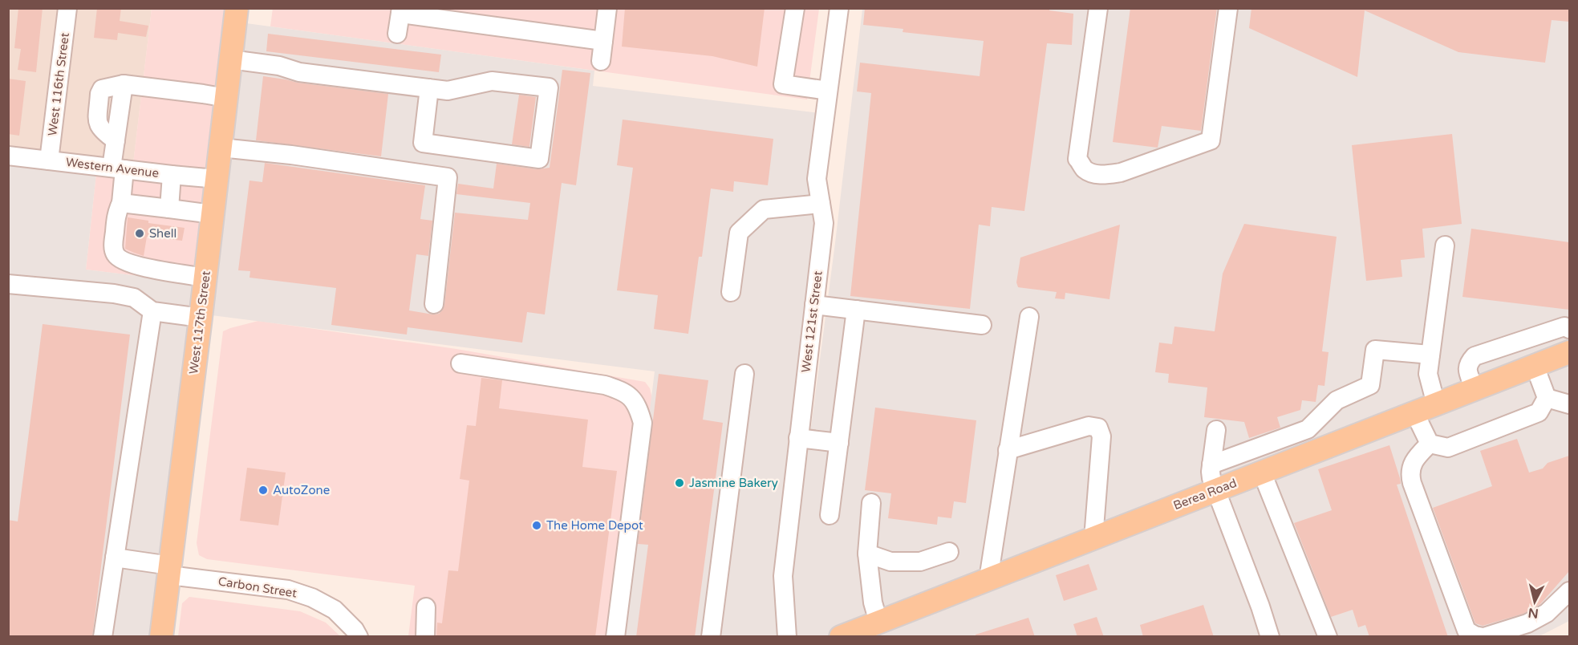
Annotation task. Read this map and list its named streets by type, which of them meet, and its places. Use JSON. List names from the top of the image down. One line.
{"streets":{"main road":["West 117th Street","Berea Road"],"street":["West 116th Street","Western Avenue","West 121st Street","Carbon Street"]},"crossings":[["West 116th Street","Western Avenue"],["Western Avenue","West 117th Street"],["West 117th Street","Carbon Street"]],"places":["Shell","Jasmine Bakery","AutoZone","The Home Depot"],"north":"bottom"}
